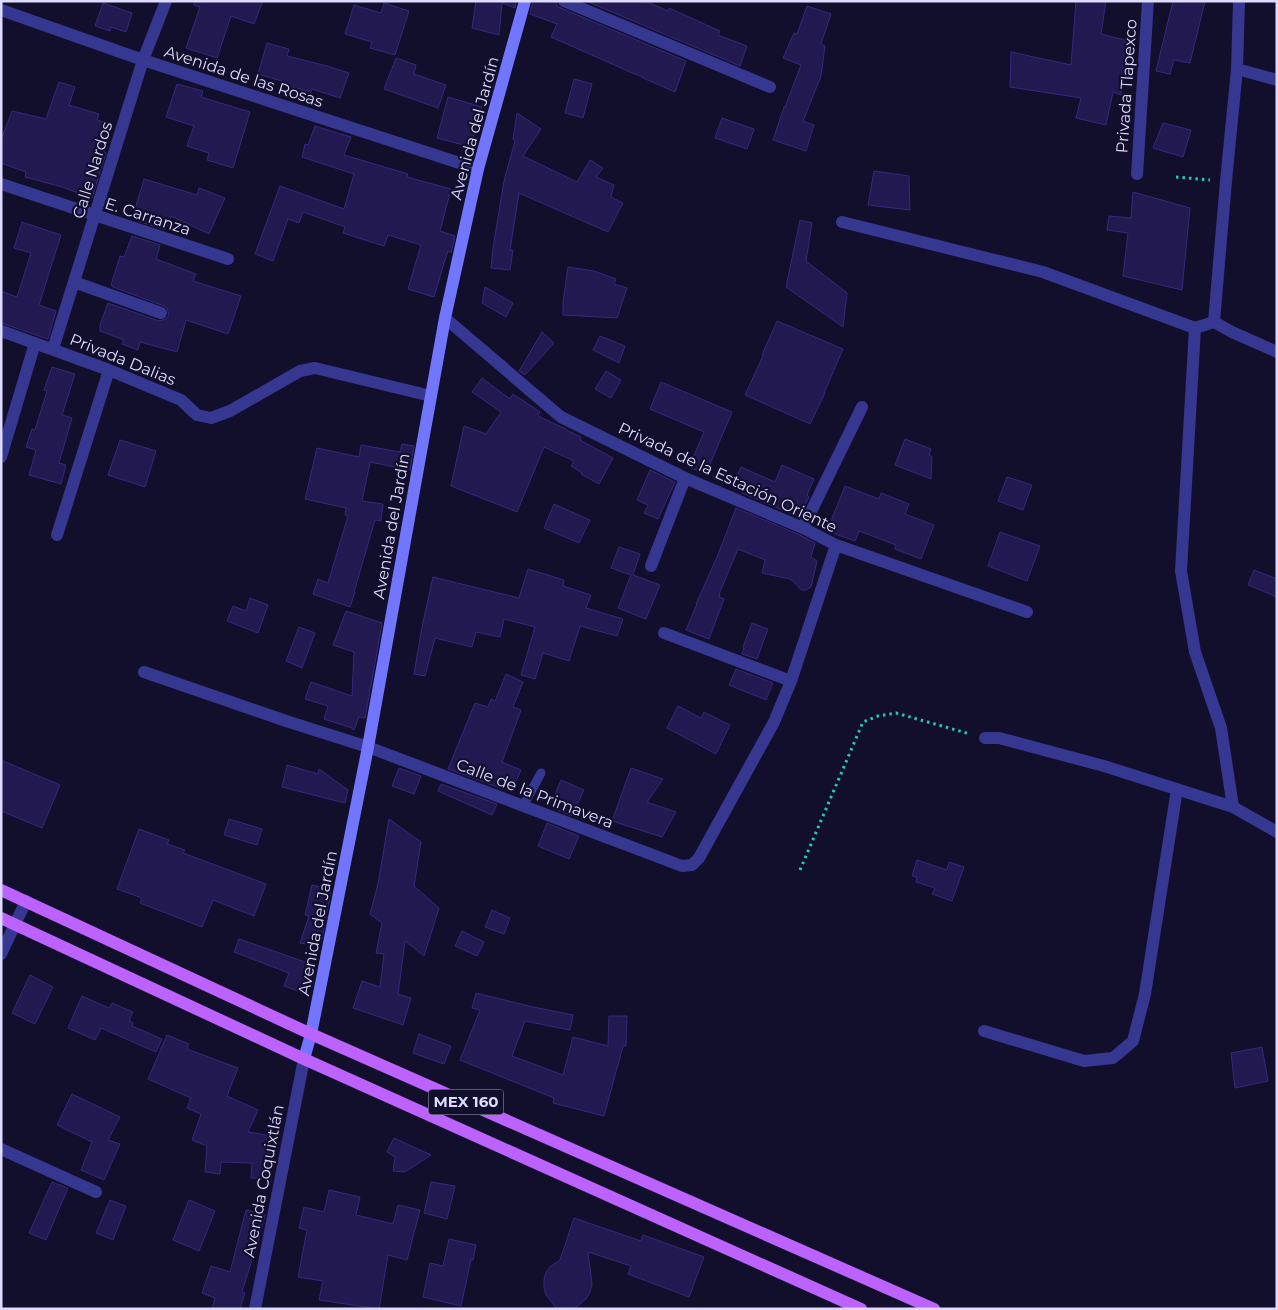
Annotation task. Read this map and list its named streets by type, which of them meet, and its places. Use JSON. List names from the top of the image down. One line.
{"streets":{"main road":["Avenida del Jardín","MEX 160"],"street":["Avenida de las Rosas","Privada Tlapexco","Calle Nardos","E. Carranza","Privada Dalias","Privada de la Estación Oriente","Calle de la Primavera","Avenida Coquixtlán"]},"crossings":[["Avenida de las Rosas","Avenida del Jardín"],["Avenida de las Rosas","Calle Nardos"],["Avenida del Jardín","Privada Dalias"],["Avenida del Jardín","Privada de la Estación Oriente"],["Avenida del Jardín","Calle de la Primavera"],["Avenida del Jardín","MEX 160"],["Avenida del Jardín","Avenida Coquixtlán"],["Calle Nardos","E. Carranza"],["Calle Nardos","Privada Dalias"],["MEX 160","Avenida Coquixtlán"]]}
